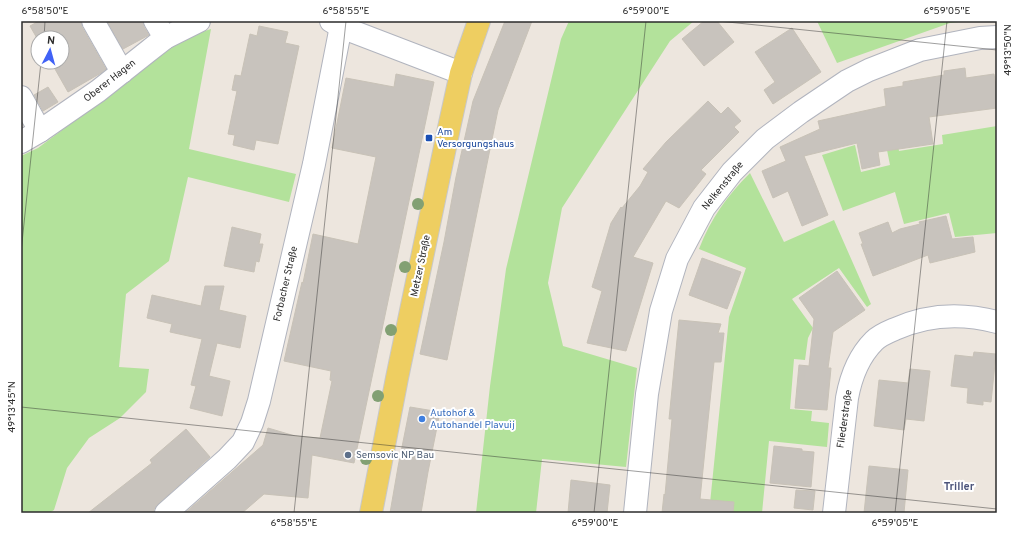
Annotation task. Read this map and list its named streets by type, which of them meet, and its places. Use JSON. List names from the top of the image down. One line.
{"streets":{"main road":["Metzer Straße"],"street":["Oberer Hagen","Nelkenstraße","Forbacher Straße","Fliederstraße"]},"districts":["Triller"],"places":{"transit":["Am Versorgungshaus"],"other":["Autohof & Autohandel Plavuij","Semsovic NP Bau"]},"north":"top","coordinates":["6°58'50\"E","6°58'55\"E","6°59'00\"E","6°59'05\"E","49°13'50\"N","49°13'45\"N"]}
